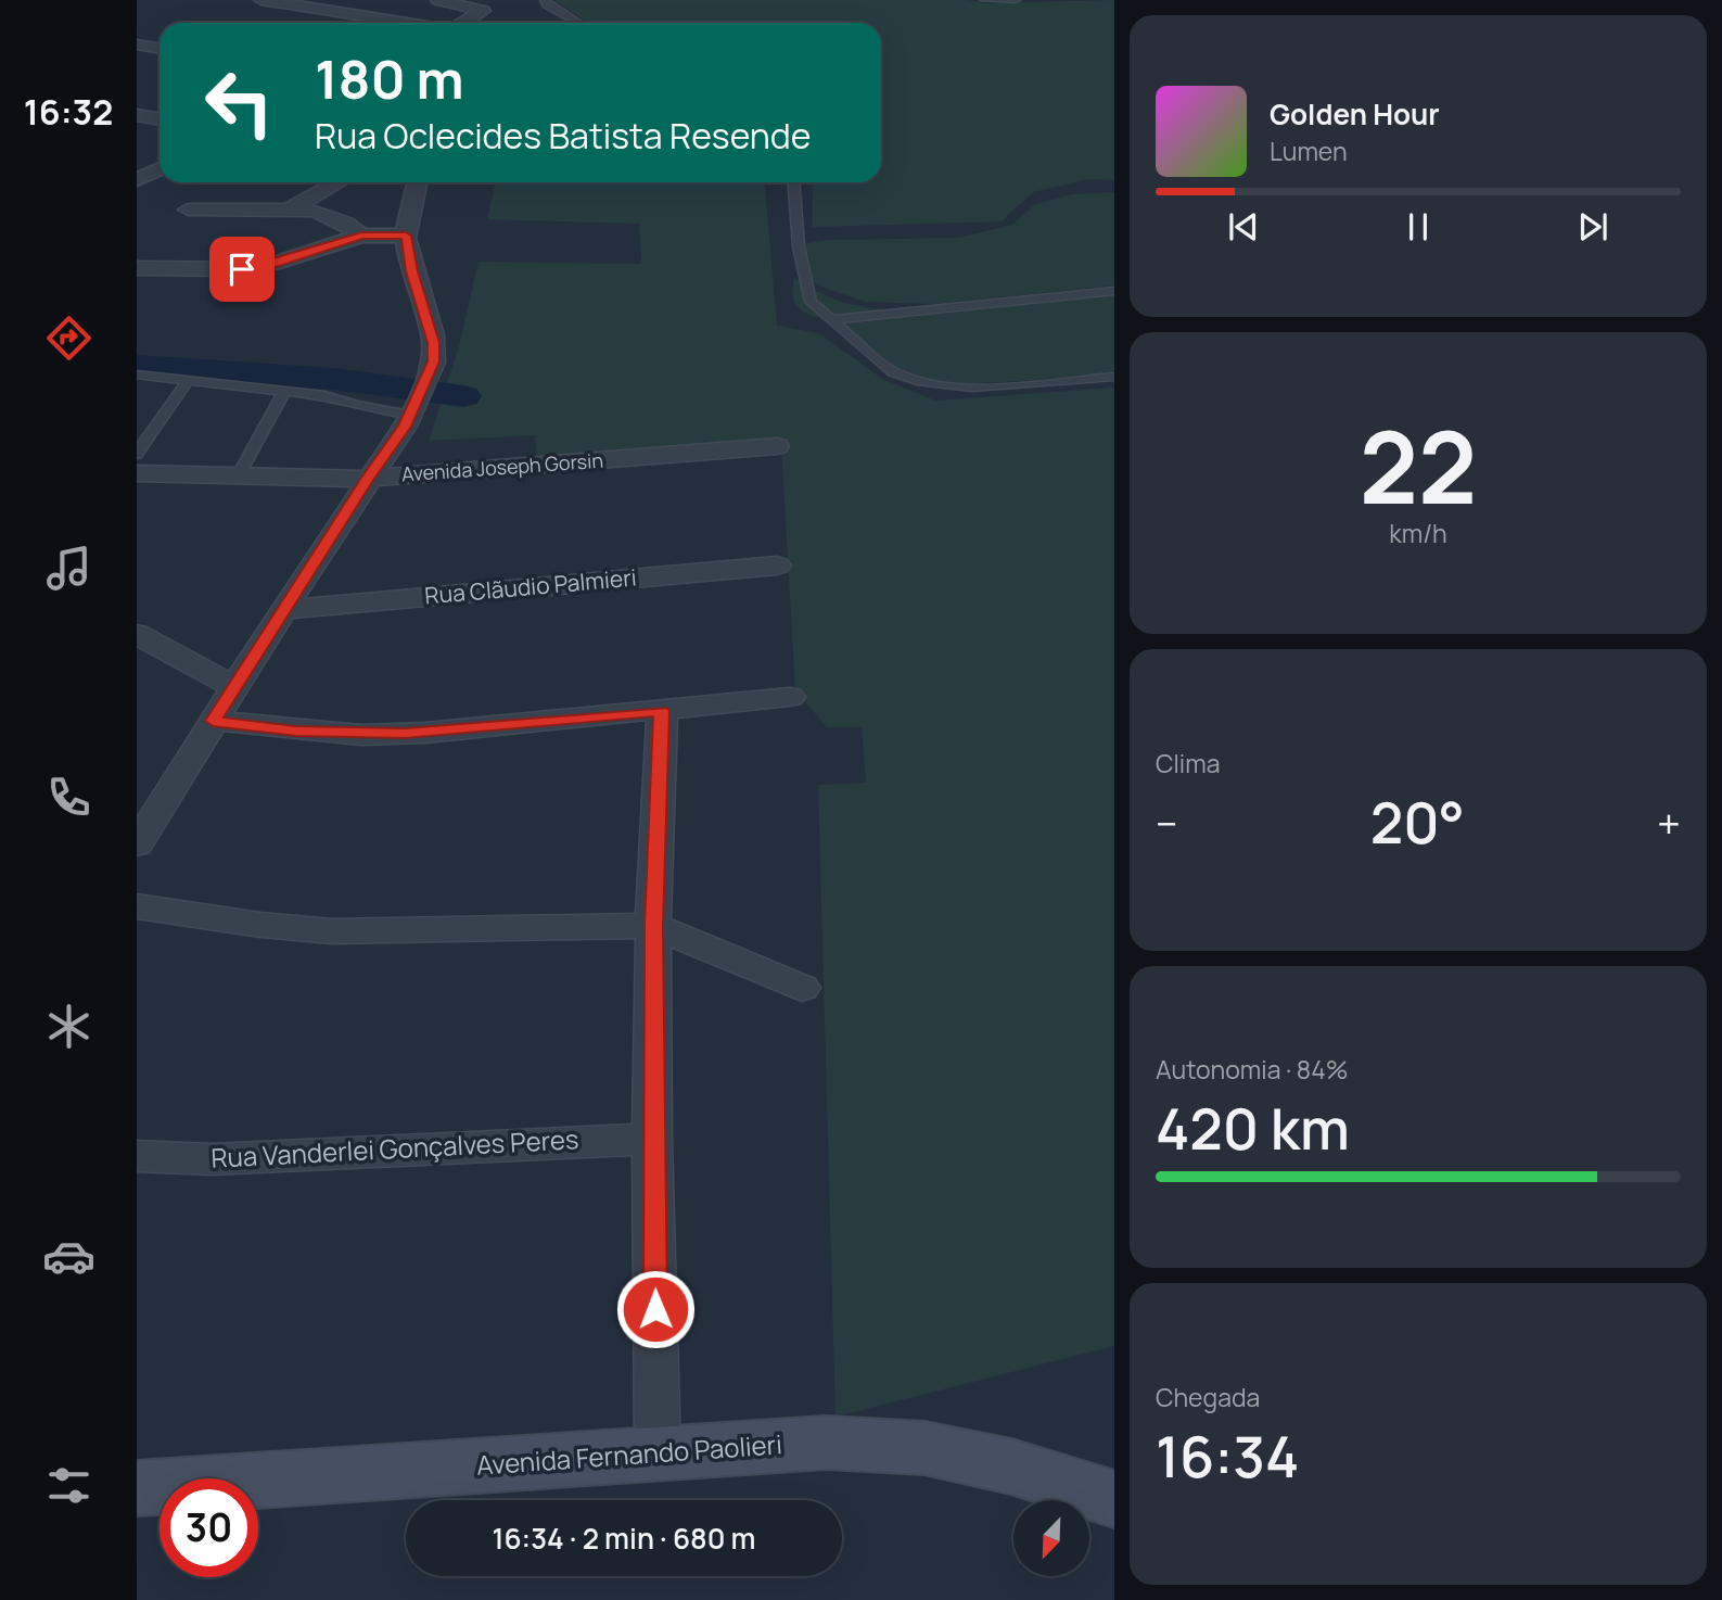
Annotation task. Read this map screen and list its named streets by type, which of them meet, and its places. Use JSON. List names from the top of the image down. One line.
{"streets":{"main road":["Avenida Fernando Paolieri"],"street":["Avenida Joseph Gorsin","Rua Clãudio Palmieri","Rua Vanderlei Gonçalves Peres"]},"north":"bottom left","page":{"tabs":"16:32","turn":["180 m","Rua Oclecides Batista Resende"],"song":["Golden Hour","Lumen"],"tile":[["22","km/h"],"Clima",["Autonomia · 84%","420 km"],["Chegada","16:34"]],"heat":["−","20°","+"],"limit":"30","trip":"16:34 · 2 min · 680 m"}}
